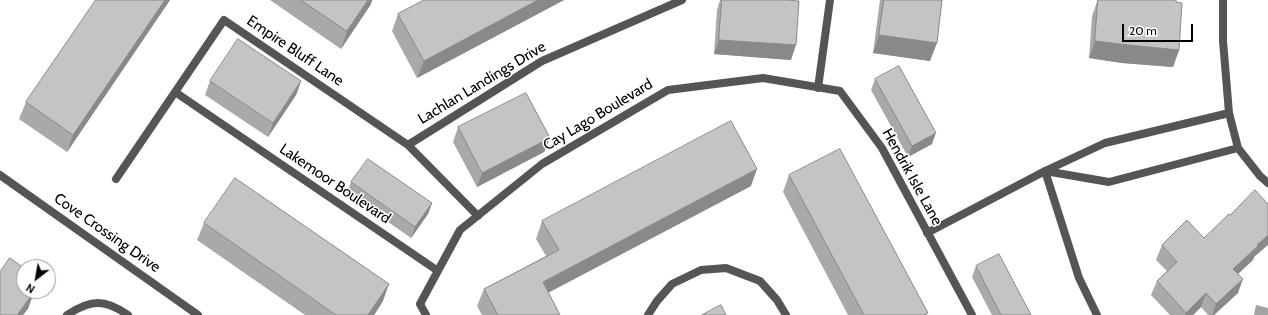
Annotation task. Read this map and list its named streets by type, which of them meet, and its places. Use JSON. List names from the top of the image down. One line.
{"streets":{"street":["Empire Bluff Lane","Lachlan Landings Drive","Cay Lago Boulevard","Hendrik Isle Lane","Lakemoor Boulevard","Cove Crossing Drive"]},"crossings":[["Empire Bluff Lane","Lachlan Landings Drive"],["Empire Bluff Lane","Cay Lago Boulevard"],["Empire Bluff Lane","Lakemoor Boulevard"],["Cay Lago Boulevard","Hendrik Isle Lane"],["Cay Lago Boulevard","Lakemoor Boulevard"]],"scale_bar":"20 m","north":"bottom left"}
